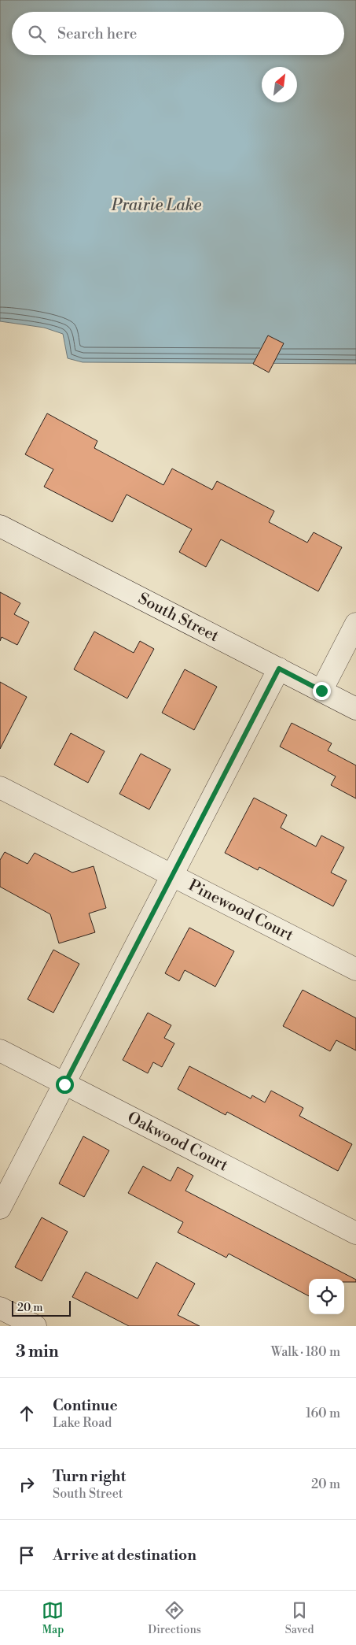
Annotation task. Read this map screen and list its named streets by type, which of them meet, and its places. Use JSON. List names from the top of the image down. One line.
{"streets":{"street":["South Street","Pinewood Court","Oakwood Court"]},"water":["Prairie Lake"],"scale_bar":"20 m","north":"top right","page":{"search":"Search here","scale":"20 m","heading":["3 min","Walk · 180 m"],"list":[["Continue","Lake Road","160 m"],["Turn right","South Street","20 m"],"Arrive at destination"],"nav":["Map","Directions","Saved"]}}
